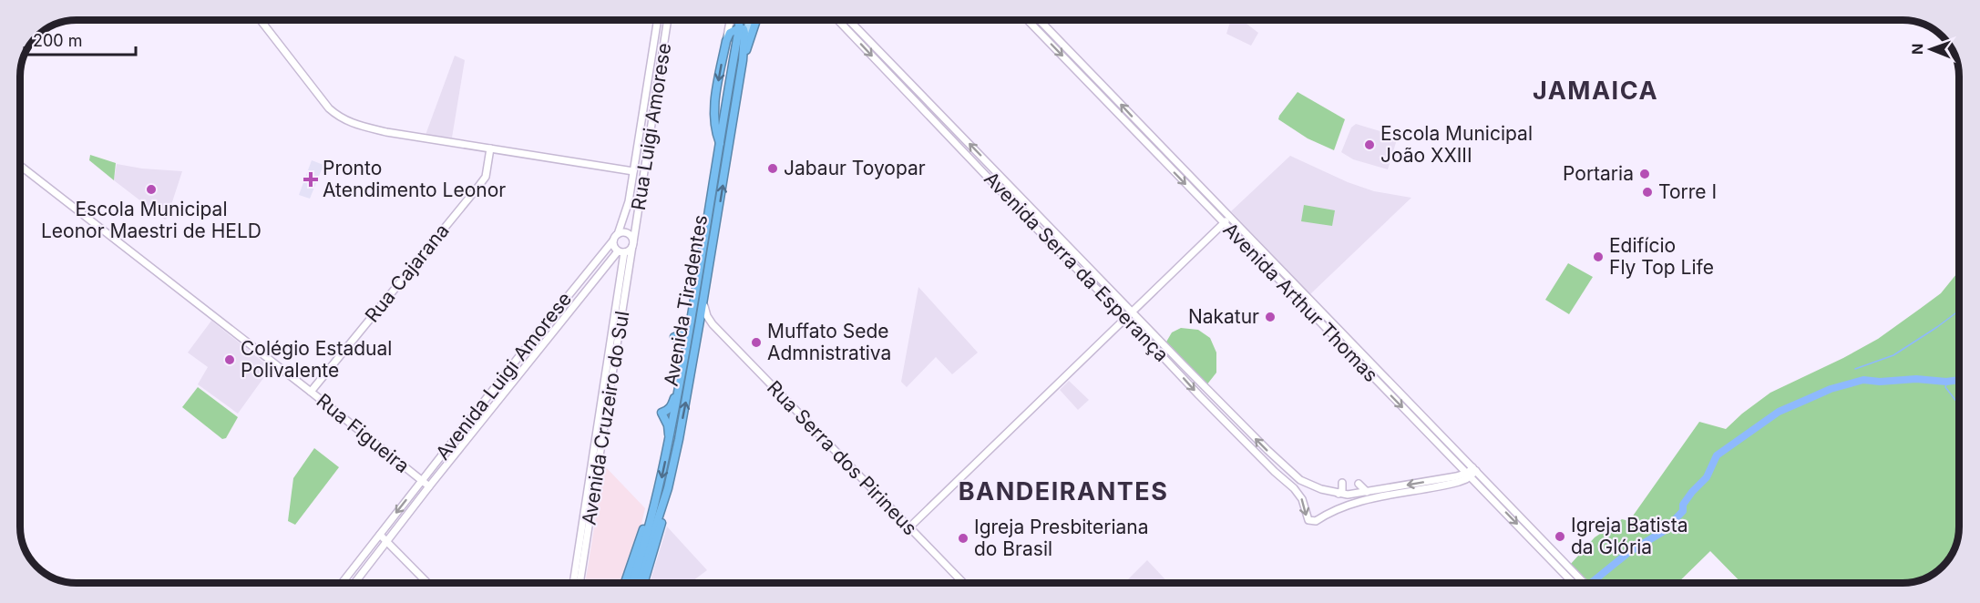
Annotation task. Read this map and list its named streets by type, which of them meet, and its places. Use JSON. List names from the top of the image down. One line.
{"streets":{"highway":["Avenida Tiradentes"],"street":["Rua Luigi Amorese","Avenida Serra da Esperança","Rua Cajarana","Avenida Arthur Thomas","Avenida Luigi Amorese","Avenida Cruzeiro do Sul","Rua Figueira","Rua Serra dos Pirineus"]},"crossings":[["Rua Luigi Amorese","Avenida Luigi Amorese"],["Rua Luigi Amorese","Avenida Cruzeiro do Sul"],["Avenida Serra da Esperança","Avenida Arthur Thomas"],["Rua Cajarana","Rua Figueira"],["Avenida Luigi Amorese","Avenida Cruzeiro do Sul"],["Avenida Luigi Amorese","Rua Figueira"]],"districts":["JAMAICA","BANDEIRANTES"],"places":{"other":["Escola Municipal João XXIII","Jabaur Toyopar","Portaria","Escola Municipal Leonor Maestri de HELD","Torre I","Edifício Fly Top Life","Nakatur","Muffato Sede Admnistrativa","Colégio Estadual Polivalente","Igreja Batista da Glória","Igreja Presbiteriana do Brasil"],"health":["Pronto Atendimento Leonor"]},"scale_bar":"200 m","north":"left"}
